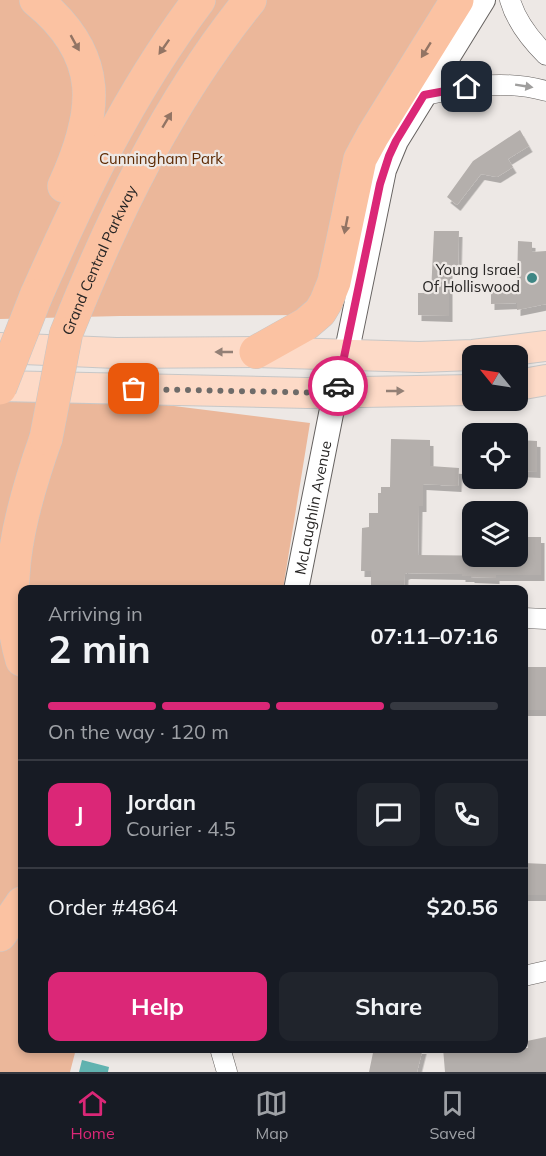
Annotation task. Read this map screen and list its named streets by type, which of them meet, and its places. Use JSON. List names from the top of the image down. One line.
{"streets":{"highway":["Grand Central Parkway"],"street":["McLaughlin Avenue"]},"parks":["Cunningham Park"],"places":["Young Israel Of Holliswood"],"north":"top left","page":{"heading":["2 min","Arriving in","07:11–07:16"],"panel":["Jordan","Courier · 4.5","Order #4864","$20.56"],"bar":"On the way · 120 m","round":"J","buttons":["Help","Share"],"tabs":["Home","Map","Saved"]}}
